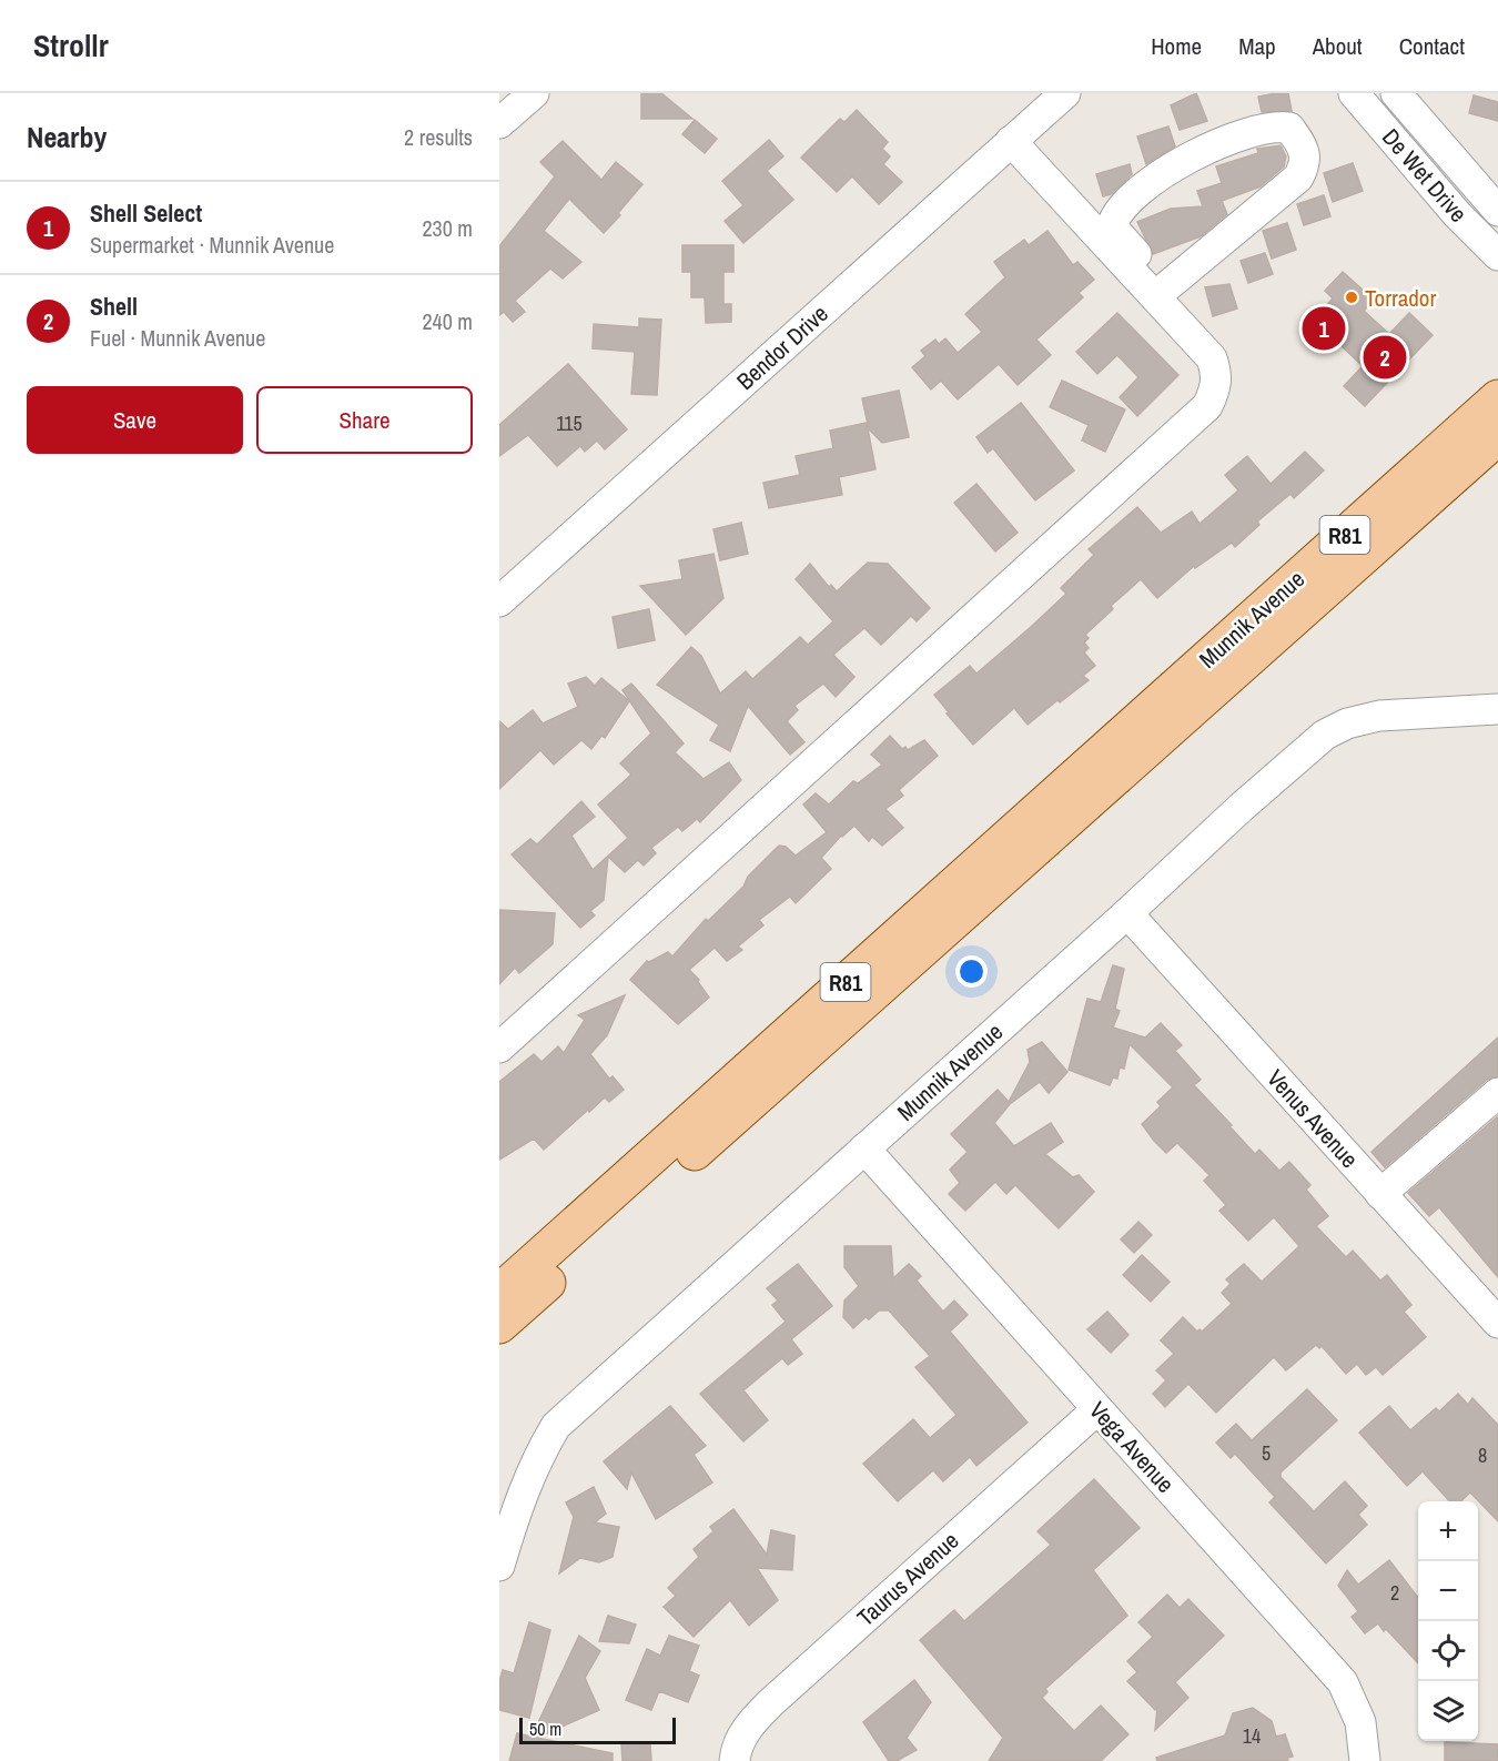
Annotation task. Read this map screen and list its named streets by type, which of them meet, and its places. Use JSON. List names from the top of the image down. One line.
{"streets":{"main road":["R81","Munnik Avenue"],"street":["De Wet Drive","Bendor Drive","Venus Avenue","Vega Avenue","Taurus Avenue"]},"crossings":[["Munnik Avenue","Venus Avenue"],["Munnik Avenue","Vega Avenue"],["Vega Avenue","Taurus Avenue"]],"places":["Torrador"],"house_numbers":["115","5","8","2","14"],"scale_bar":"50 m","page":{"header":"Strollr","nav":["Home","Map","About","Contact"],"heading":["Nearby","2 results"],"list":[{"mark":"1","name":"Shell Select","note":"Supermarket · Munnik Avenue","value":"230 m"},{"mark":"2","name":"Shell","note":"Fuel · Munnik Avenue","value":"240 m"}],"pins":["1","2"],"buttons":["Save","Share"],"map_buttons":["+","−"],"scale":"50 m"}}
